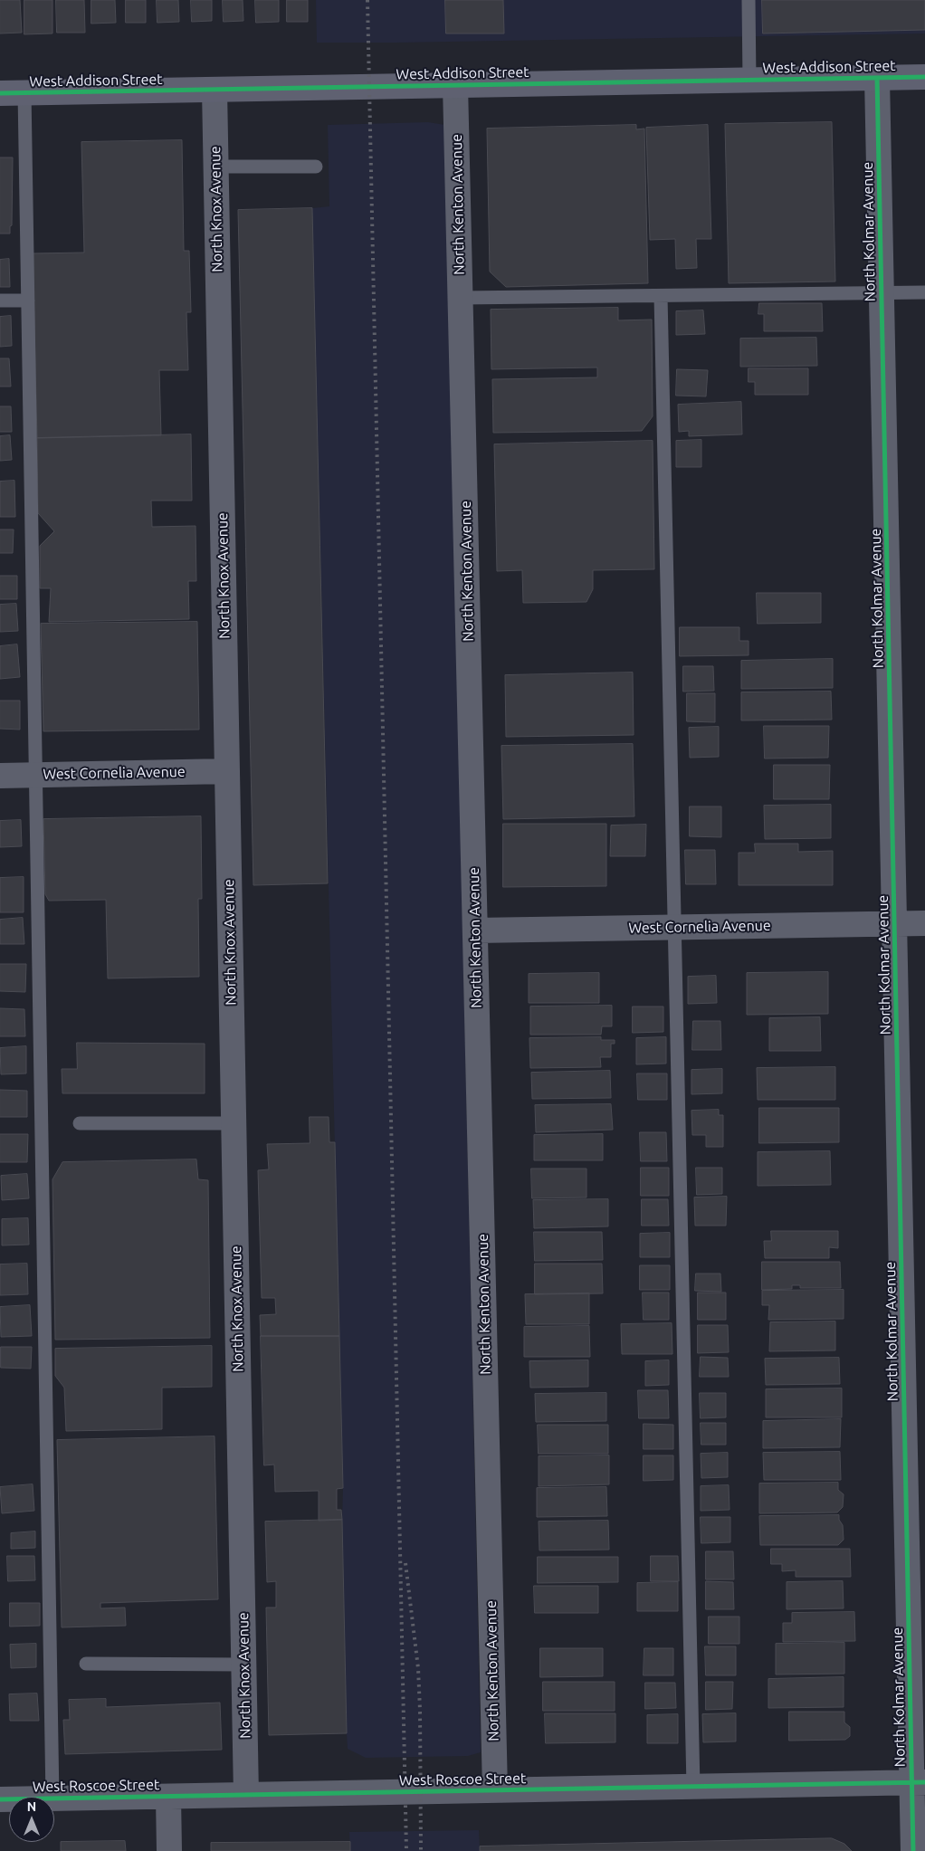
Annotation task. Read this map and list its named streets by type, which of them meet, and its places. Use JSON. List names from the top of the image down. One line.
{"streets":{"main road":["West Addison Street"],"street":["North Kenton Avenue","North Knox Avenue","North Kolmar Avenue","West Cornelia Avenue","West Roscoe Street"]},"crossings":[["West Addison Street","North Kenton Avenue"],["West Addison Street","North Knox Avenue"],["West Addison Street","North Kolmar Avenue"],["North Kenton Avenue","West Cornelia Avenue"],["North Kenton Avenue","West Roscoe Street"],["North Knox Avenue","West Cornelia Avenue"],["North Knox Avenue","West Roscoe Street"],["North Kolmar Avenue","West Cornelia Avenue"],["North Kolmar Avenue","West Roscoe Street"]],"north":"top"}
